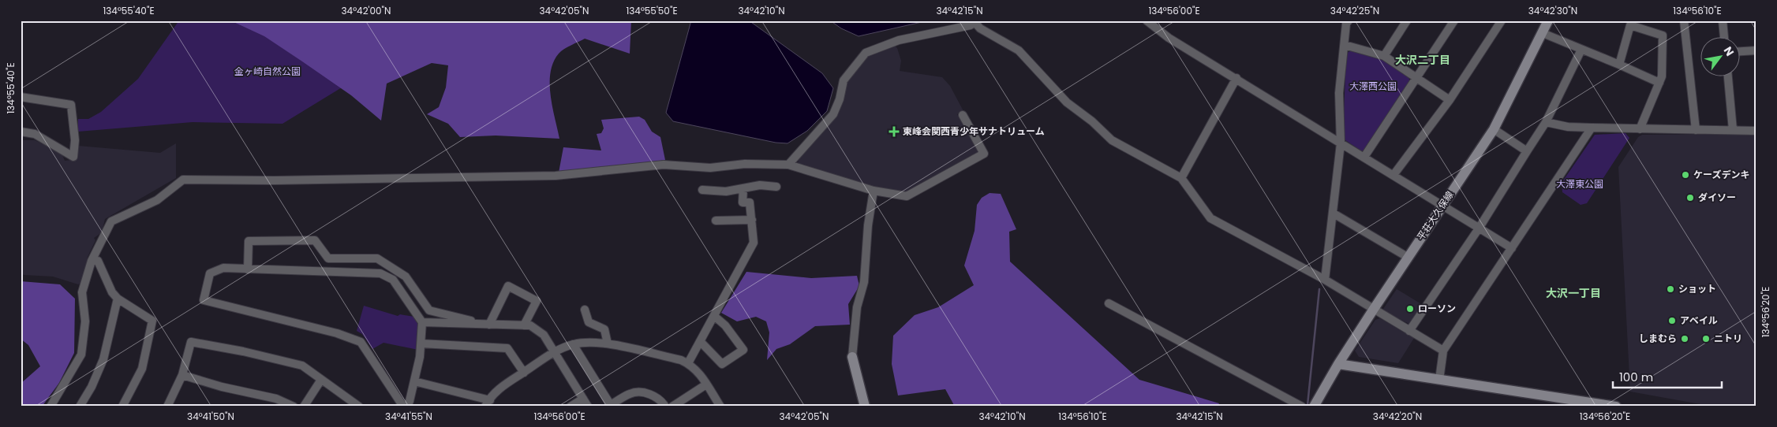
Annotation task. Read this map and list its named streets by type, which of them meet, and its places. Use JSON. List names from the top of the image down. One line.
{"streets":{"main road":["平荘大久保線"]},"districts":["大沢二丁目","大沢一丁目"],"parks":["金ヶ崎自然公園","大澤西公園","大澤東公園"],"places":{"health":["東峰会関西青少年サナトリューム"],"other":["ケーズデンキ","ダイソー","ショット","ローソン","アベイル","しまむら","ニトリ"]},"scale_bar":"100 m","north":"top right","coordinates":["134°55'40\"E","34°42'00\"N","34°42'05\"N","134°55'50\"E","34°42'10\"N","34°42'15\"N","134°56'00\"E","34°42'25\"N","34°42'30\"N","134°56'10\"E","134°56'20\"E","34°41'50\"N","34°41'55\"N","34°42'20\"N"]}
